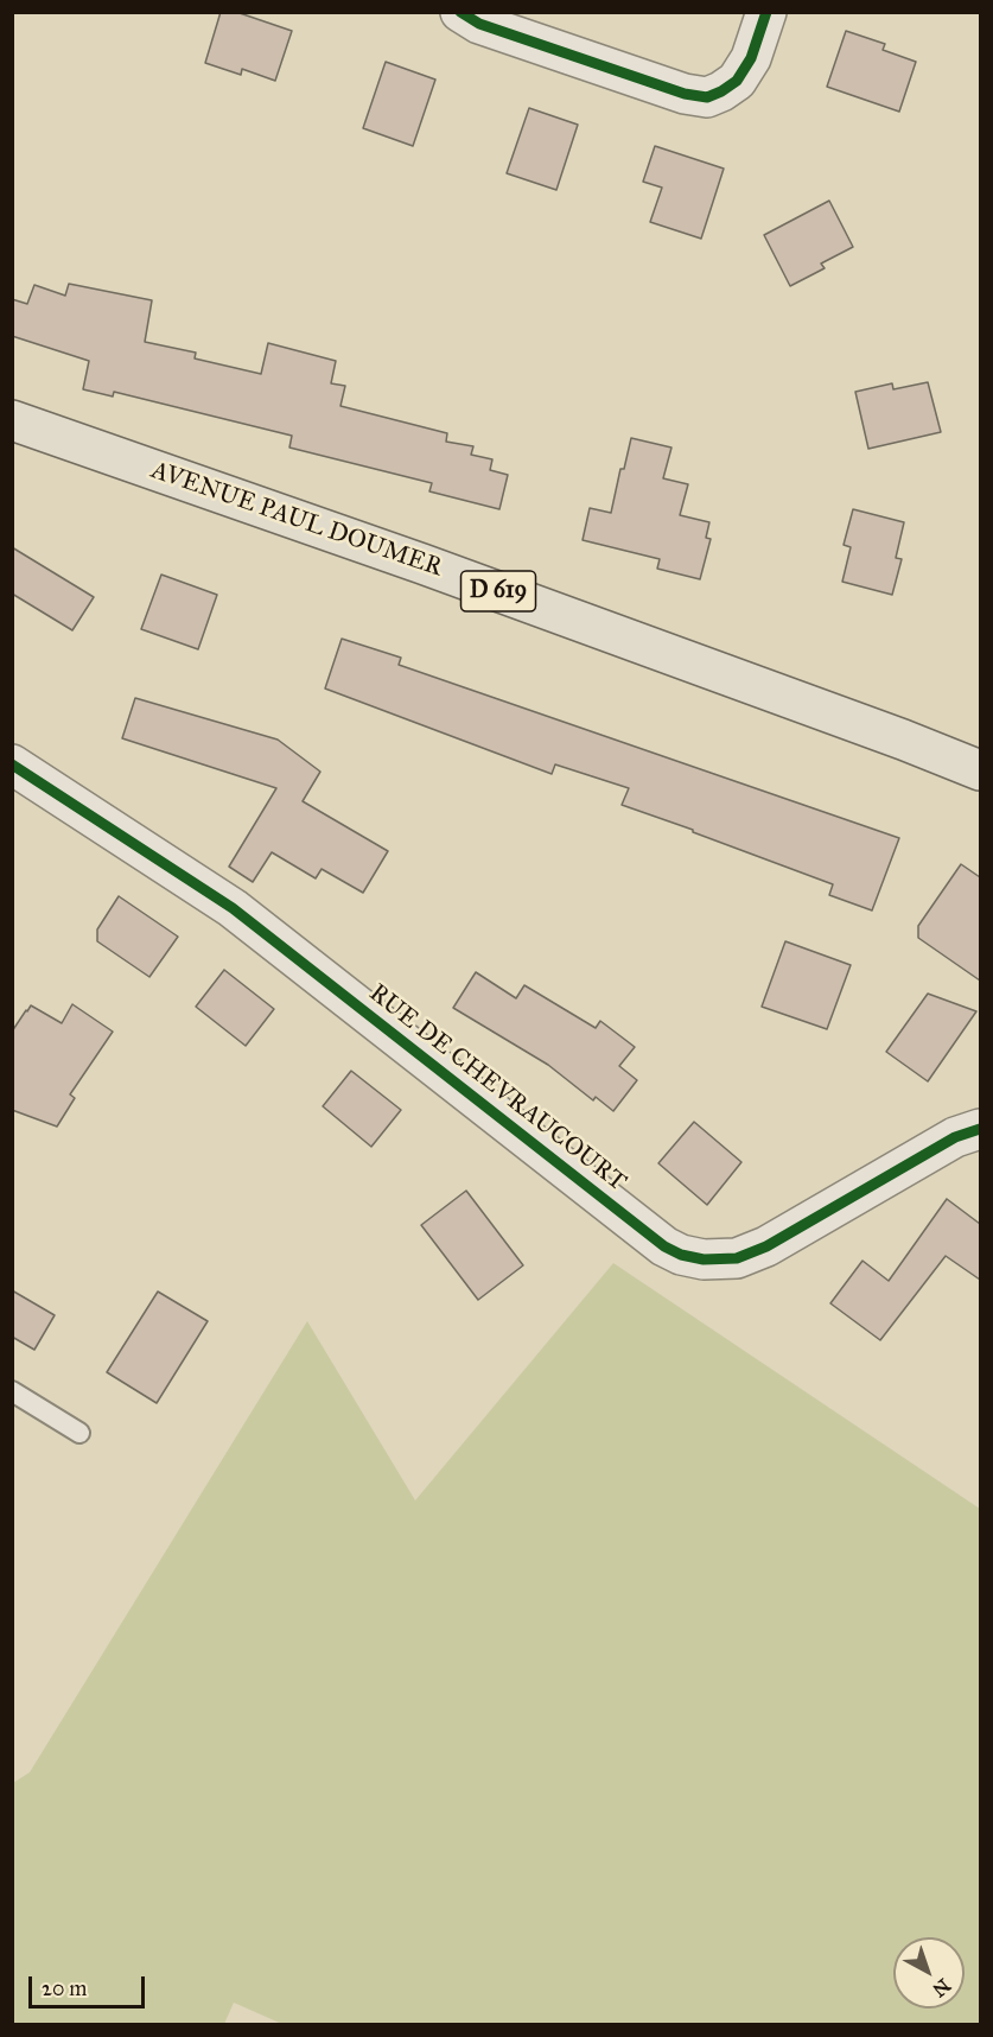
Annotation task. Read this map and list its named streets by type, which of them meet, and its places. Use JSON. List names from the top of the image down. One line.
{"streets":{"main road":["AVENUE PAUL DOUMER","D 619"],"street":["RUE DE CHEVRAUCOURT"]},"scale_bar":"20 m","north":"bottom right"}
